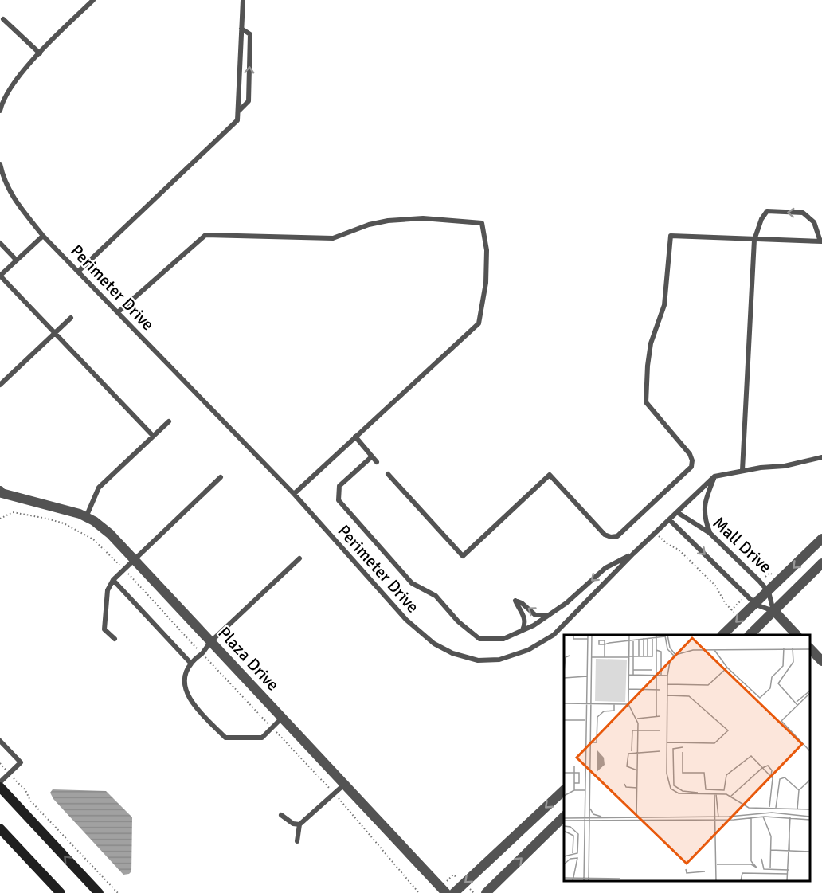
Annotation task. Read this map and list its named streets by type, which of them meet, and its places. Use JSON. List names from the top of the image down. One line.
{"streets":{"street":["Mall Drive","Plaza Drive"],"lane":["Perimeter Drive"]},"crossings":[["Perimeter Drive","Mall Drive"]]}
